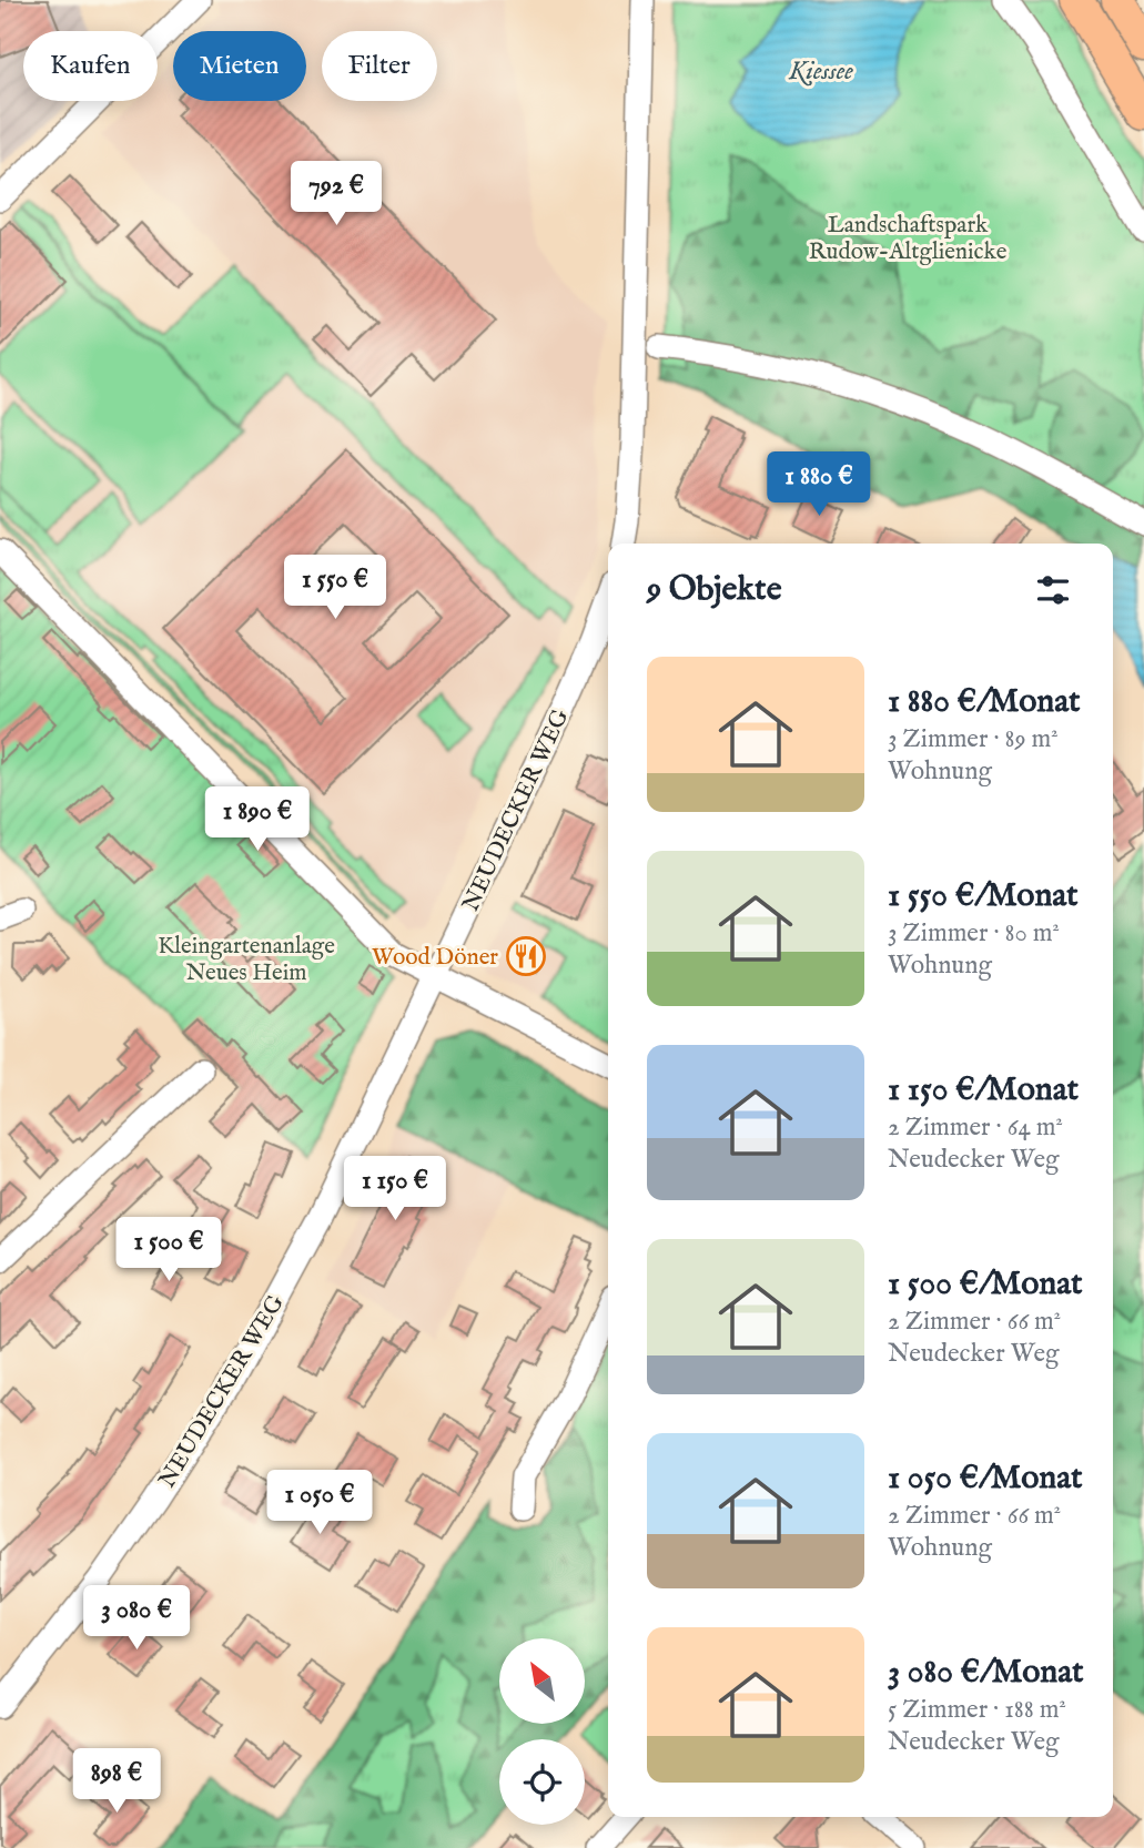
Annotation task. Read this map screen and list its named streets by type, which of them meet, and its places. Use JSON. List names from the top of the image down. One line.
{"streets":{"street":["NEUDECKER WEG"]},"water":["Kiessee"],"parks":["Landschaftspark Rudow-Altglienicke","Kleingartenanlage Neues Heim"],"places":{"restaurant":["Wood Döner"]},"north":"top left","page":{"chip":["Kaufen","Mieten","Filter"],"price":["792 €","1 880 €","1 550 €","1 890 €","1 150 €","1 500 €","1 050 €","3 080 €","898 €"],"heading":"9 Objekte","list":[{"name":"1 880 €/Monat","note":"3 Zimmer · 89 m² · Wohnung"},{"name":"1 550 €/Monat","note":"3 Zimmer · 80 m² · Wohnung"},{"name":"1 150 €/Monat","note":"2 Zimmer · 64 m² · Neudecker Weg"},{"name":"1 500 €/Monat","note":"2 Zimmer · 66 m² · Neudecker Weg"},{"name":"1 050 €/Monat","note":"2 Zimmer · 66 m² · Wohnung"},{"name":"3 080 €/Monat","note":"5 Zimmer · 188 m² · Neudecker Weg"}]}}
